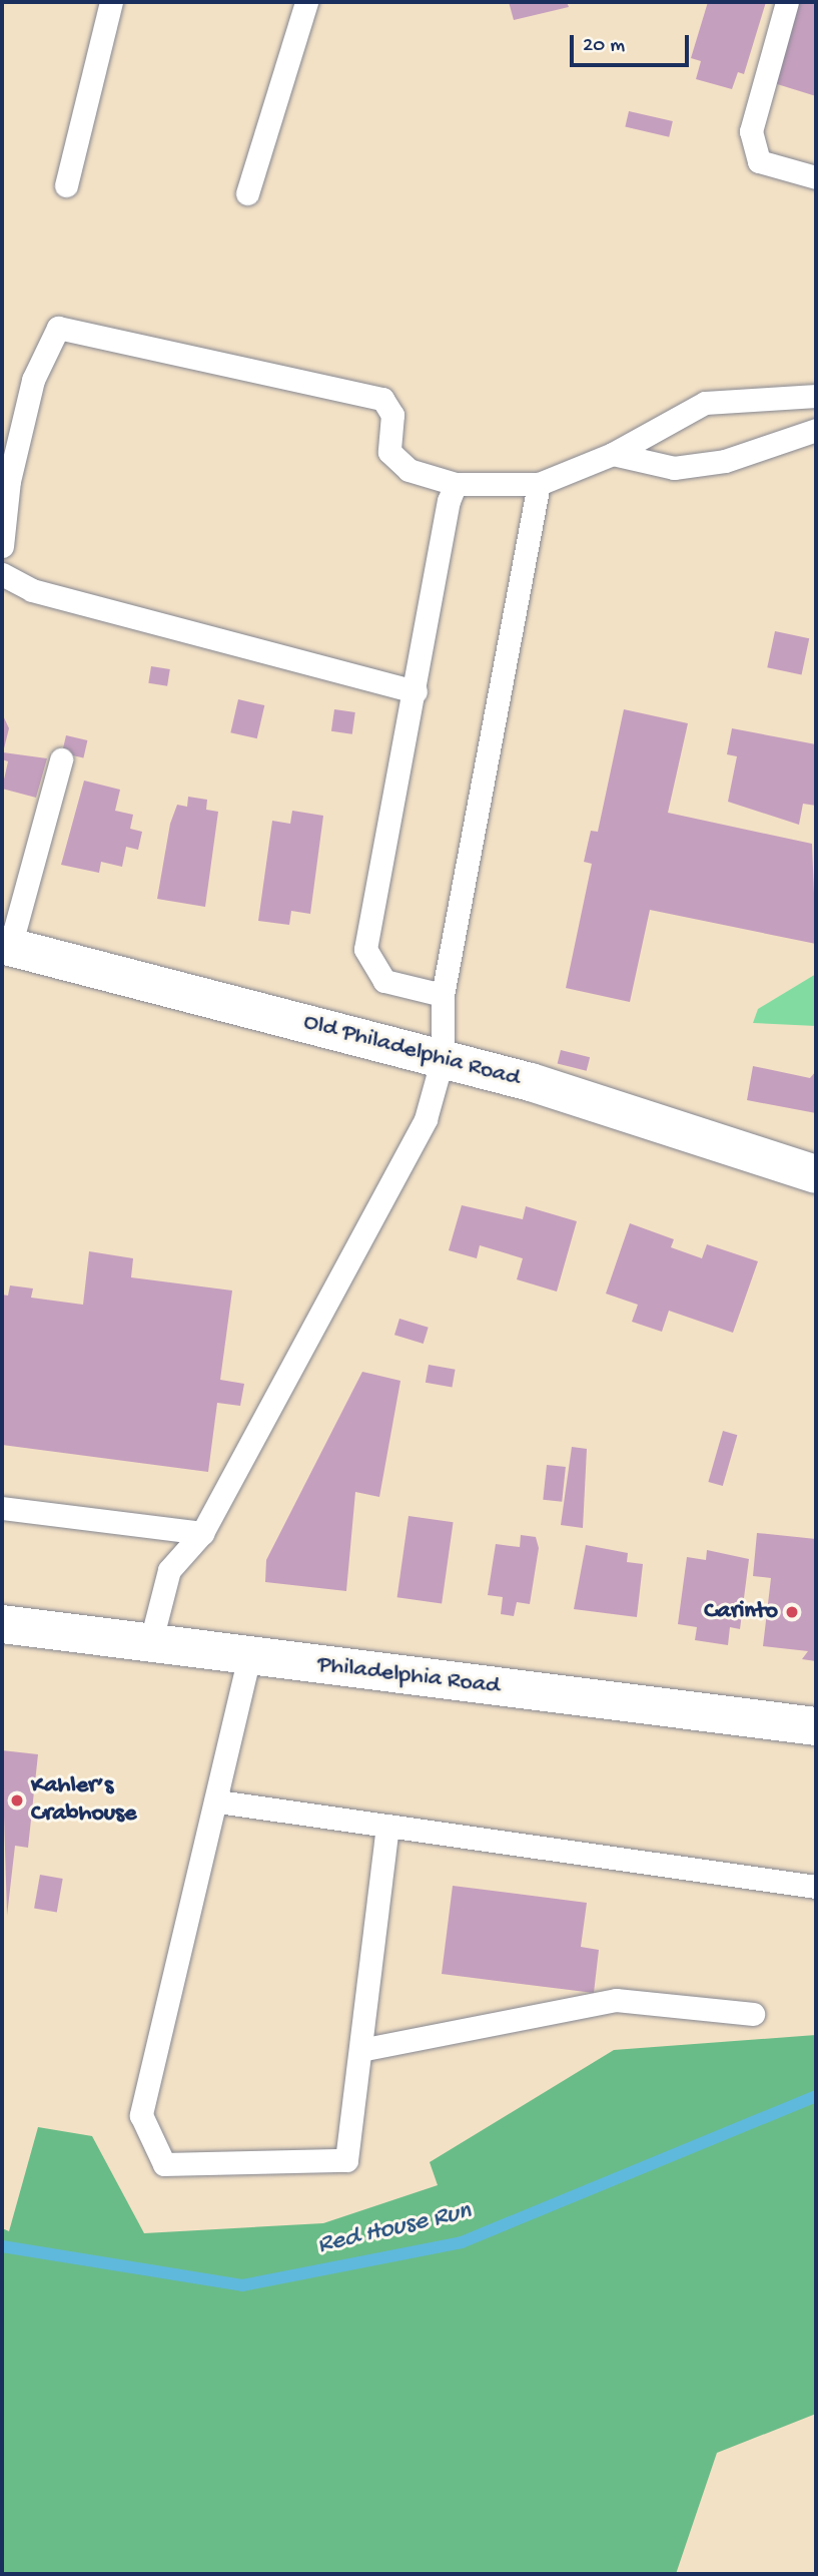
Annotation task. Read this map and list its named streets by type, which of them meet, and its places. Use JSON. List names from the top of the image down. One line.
{"streets":{"street":["Old Philadelphia Road","Philadelphia Road"]},"water":["Red House Run"],"places":["Carinto","Kahler’s Crabhouse"],"scale_bar":"20 m"}
